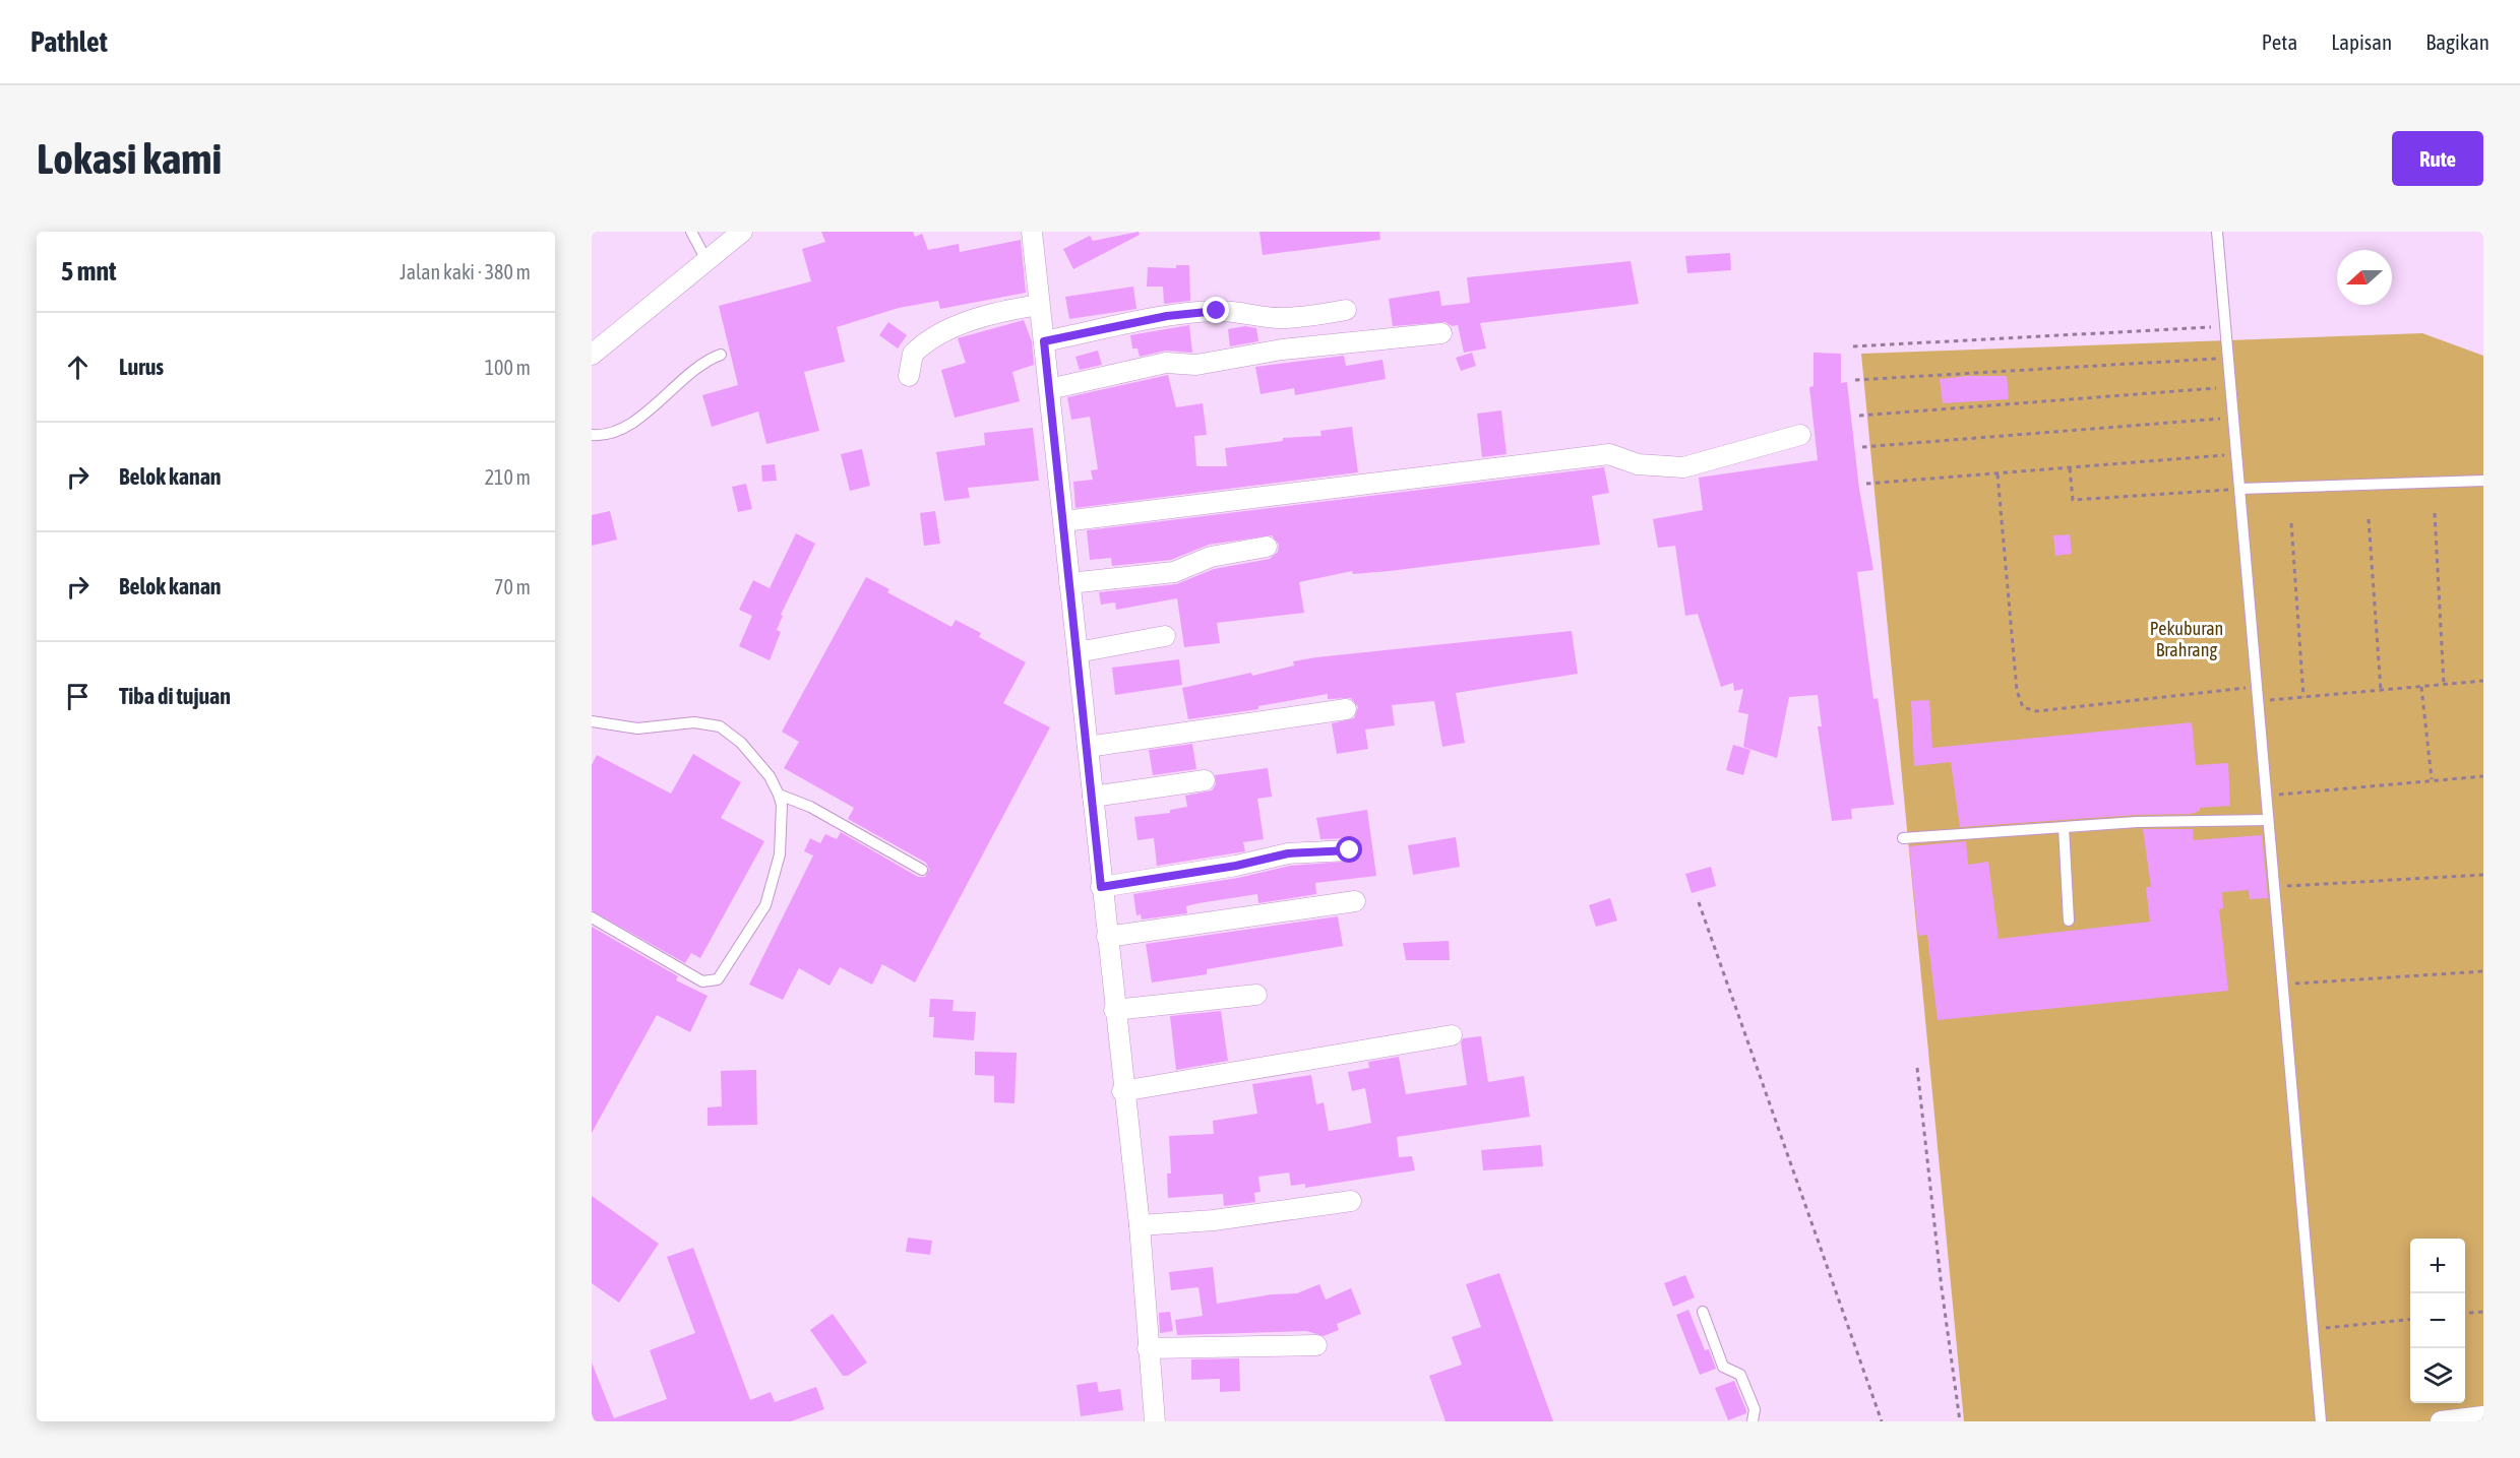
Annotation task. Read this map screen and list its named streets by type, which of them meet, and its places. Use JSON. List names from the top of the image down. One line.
{"parks":["Pekuburan Brahrang"],"north":"left","page":{"header":"Pathlet","nav":["Peta","Lapisan","Bagikan"],"buttons":"Rute","title":"Lokasi kami","heading":["5 mnt","Jalan kaki · 380 m"],"list":[["Lurus","100 m"],["Belok kanan","210 m"],["Belok kanan","70 m"],"Tiba di tujuan"],"map_buttons":["+","−"]}}
